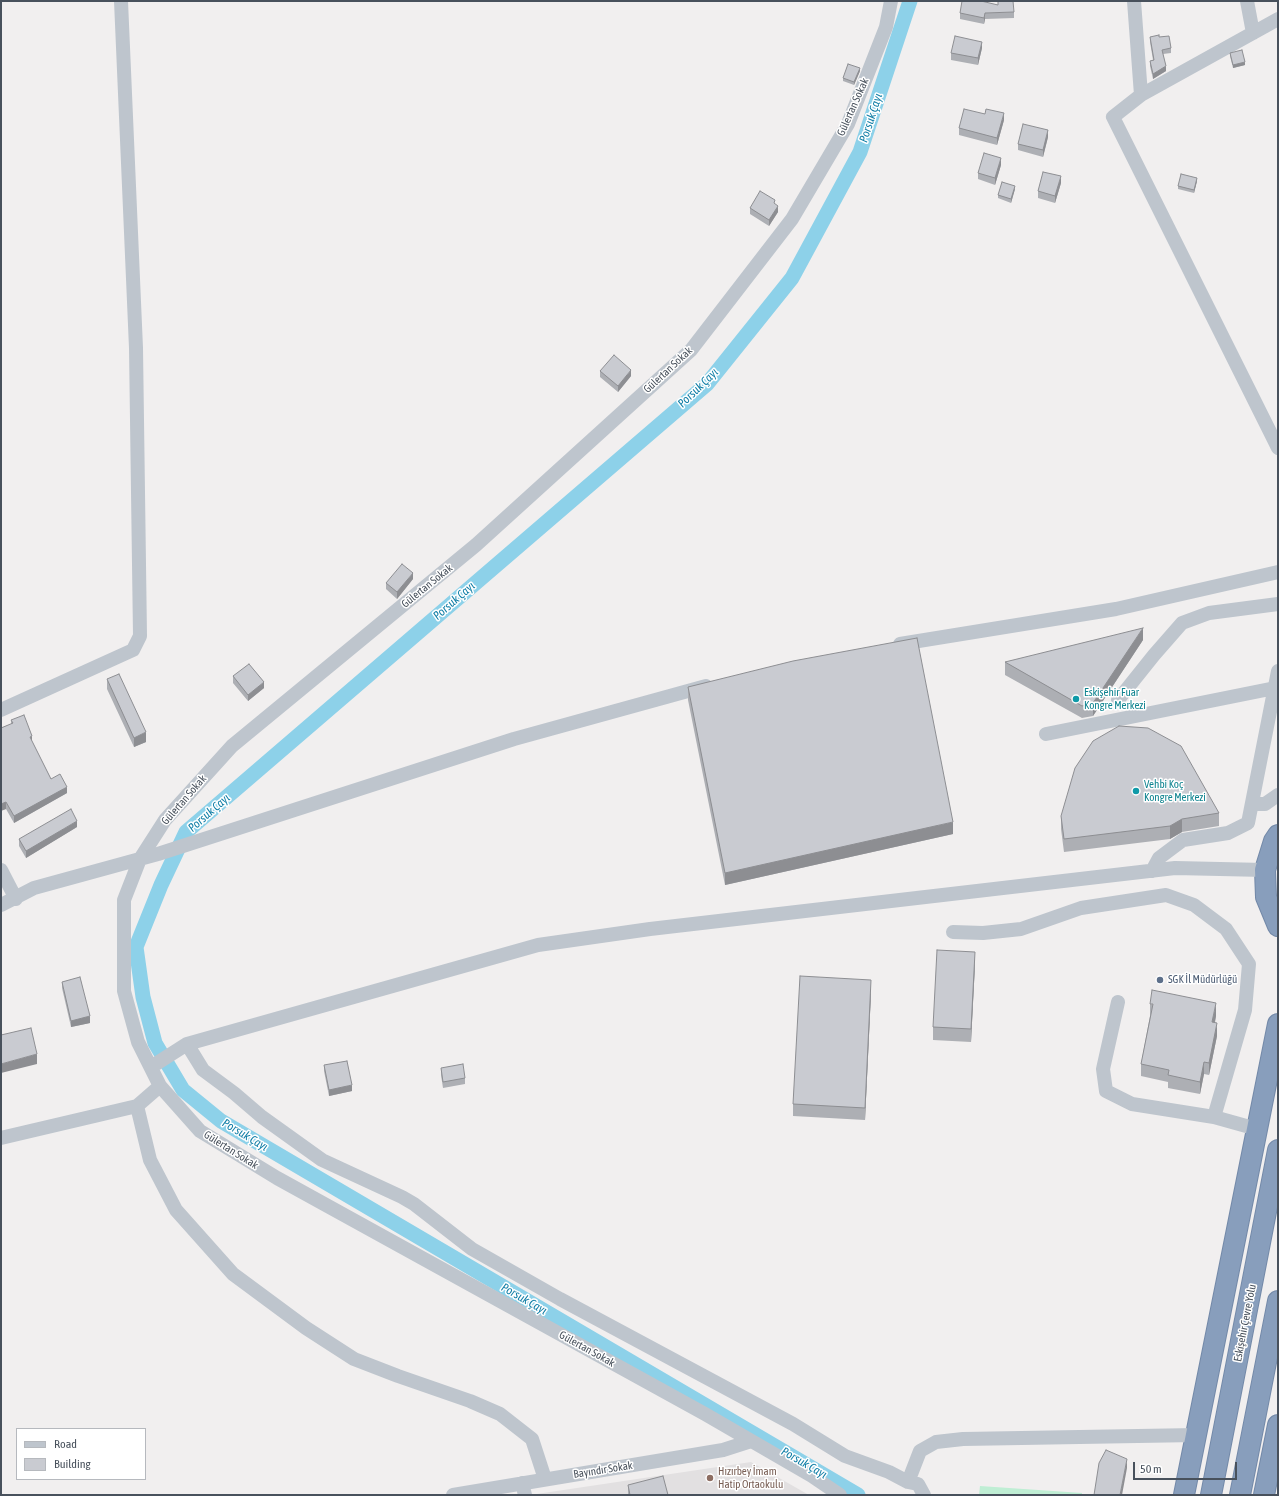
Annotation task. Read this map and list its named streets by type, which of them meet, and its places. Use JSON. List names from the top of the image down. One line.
{"streets":{"highway":["Eskişehir Çevre Yolu"],"street":["Gülertan Sokak","Bayındır Sokak"]},"crossings":[["Gülertan Sokak","Bayındır Sokak"]],"water":["Porsuk Çayı"],"places":["Eskişehir Fuar Kongre Merkezi","Vehbi Koç Kongre Merkezi","SGK İl Müdürlüğü","Hızırbey İmam Hatip Ortaokulu"],"legend":["Road","Building"],"scale_bar":"50 m"}
